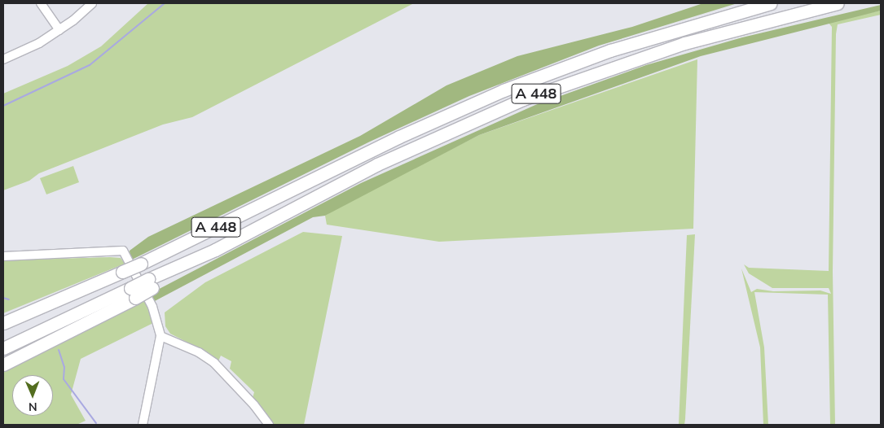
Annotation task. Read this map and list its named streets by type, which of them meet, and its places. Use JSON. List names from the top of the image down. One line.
{"streets":{"highway":["A 448"]},"north":"bottom"}
